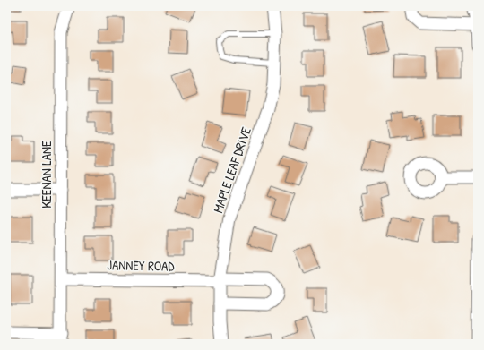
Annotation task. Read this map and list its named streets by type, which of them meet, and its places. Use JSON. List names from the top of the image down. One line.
{"streets":{"street":["MAPLE LEAF DRIVE","KEENAN LANE","JANNEY ROAD"]},"crossings":[["MAPLE LEAF DRIVE","JANNEY ROAD"],["KEENAN LANE","JANNEY ROAD"]]}
